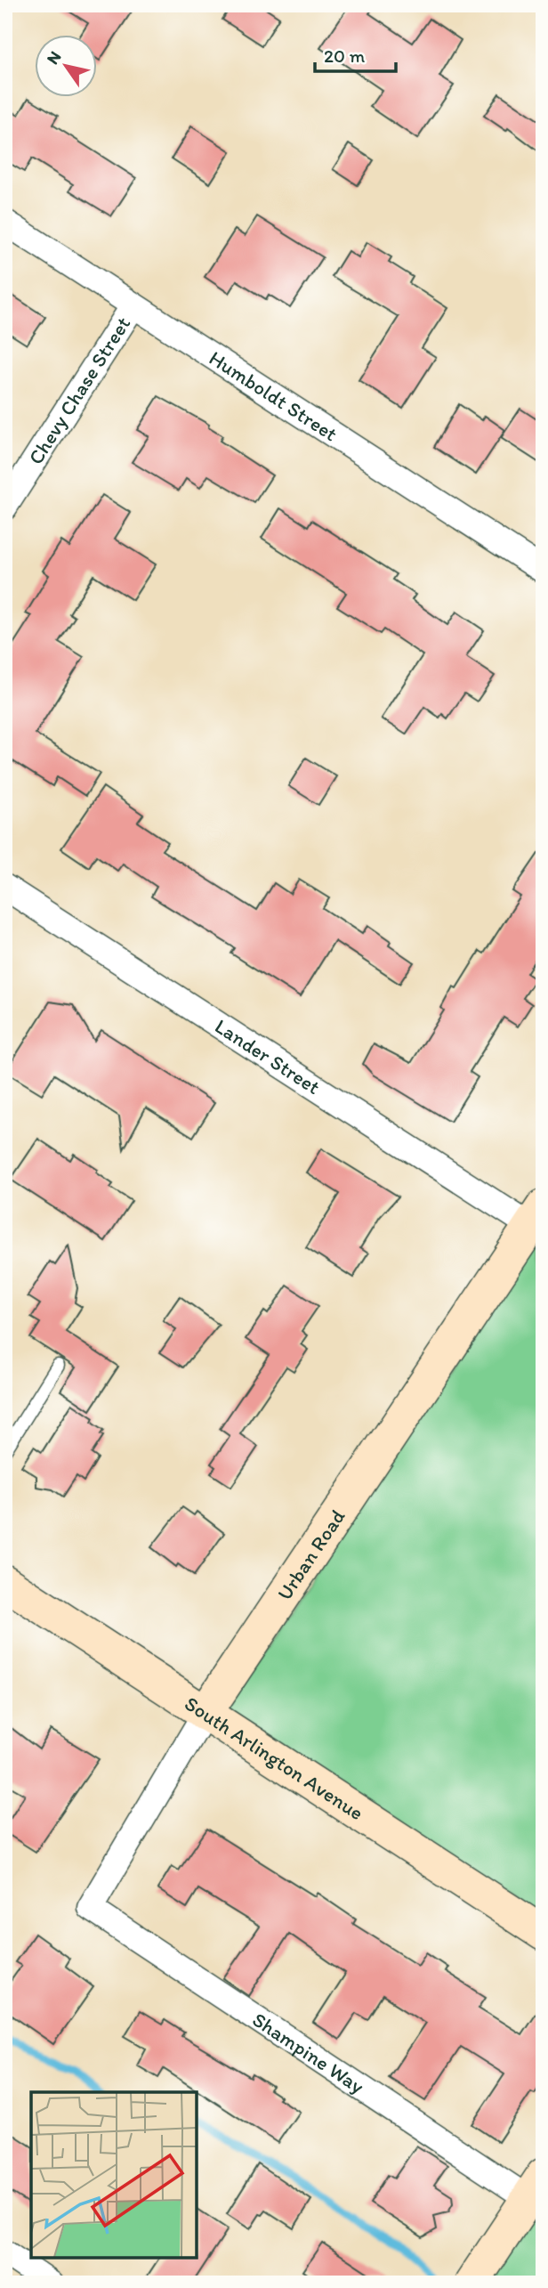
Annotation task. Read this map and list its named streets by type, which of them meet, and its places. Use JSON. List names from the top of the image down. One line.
{"streets":{"street":["Chevy Chase Street","Humboldt Street","Lander Street","Urban Road","South Arlington Avenue","Shampine Way"]},"crossings":[["Chevy Chase Street","Humboldt Street"],["Lander Street","Urban Road"],["Urban Road","South Arlington Avenue"],["Urban Road","Shampine Way"]],"scale_bar":"20 m","north":"top left"}
